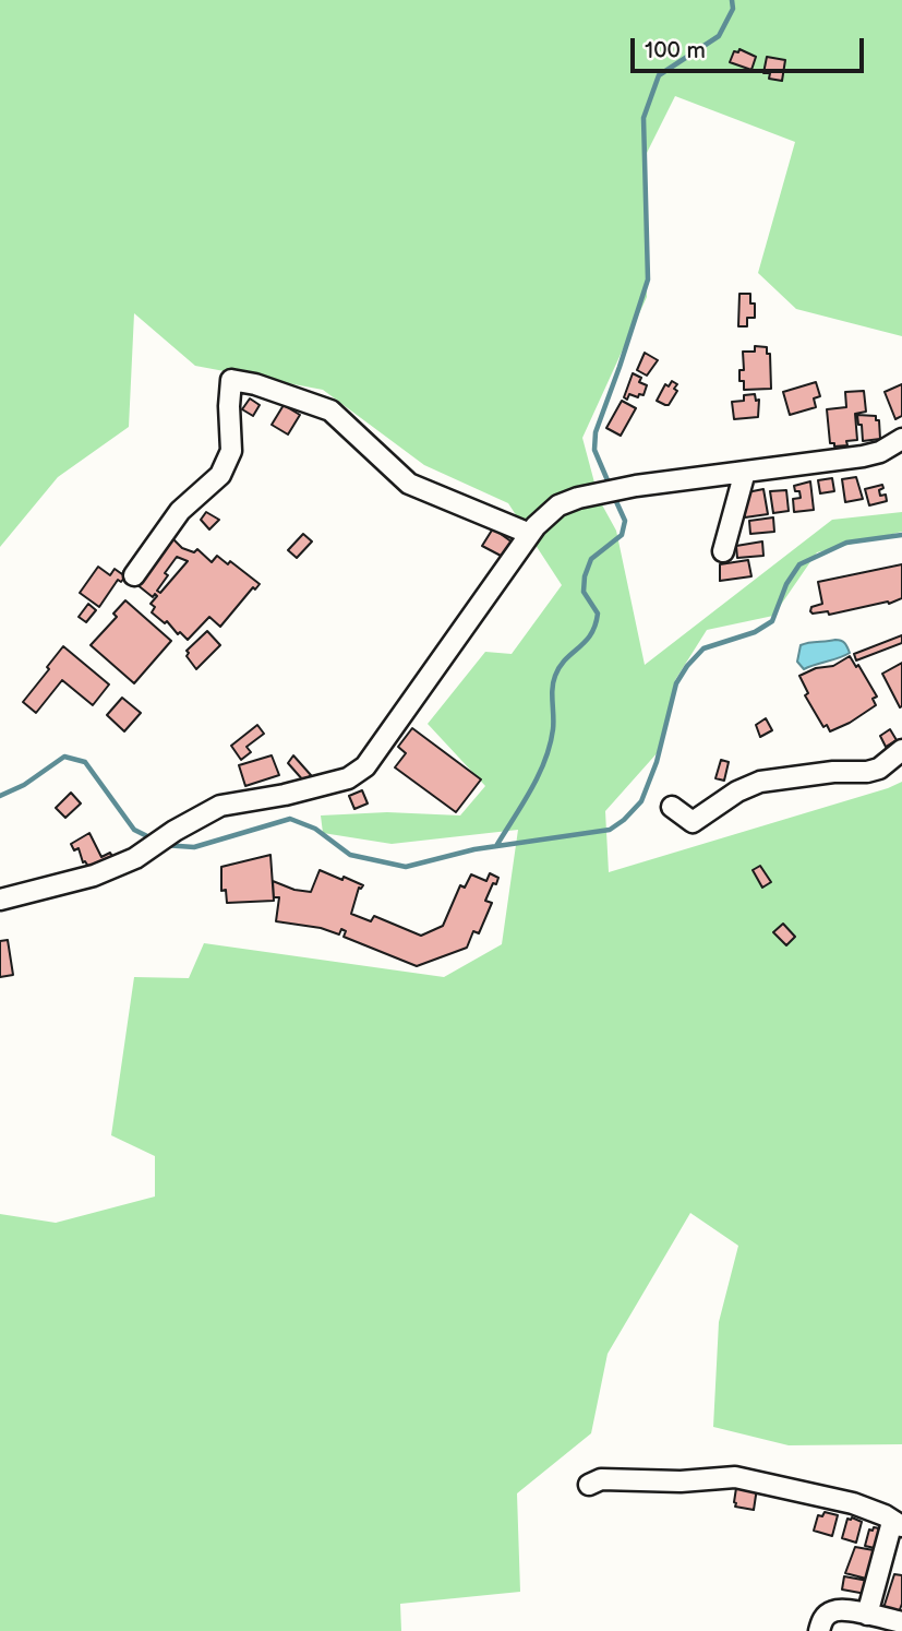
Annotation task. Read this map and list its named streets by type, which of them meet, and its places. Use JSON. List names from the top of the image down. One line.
{"scale_bar":"100 m"}
